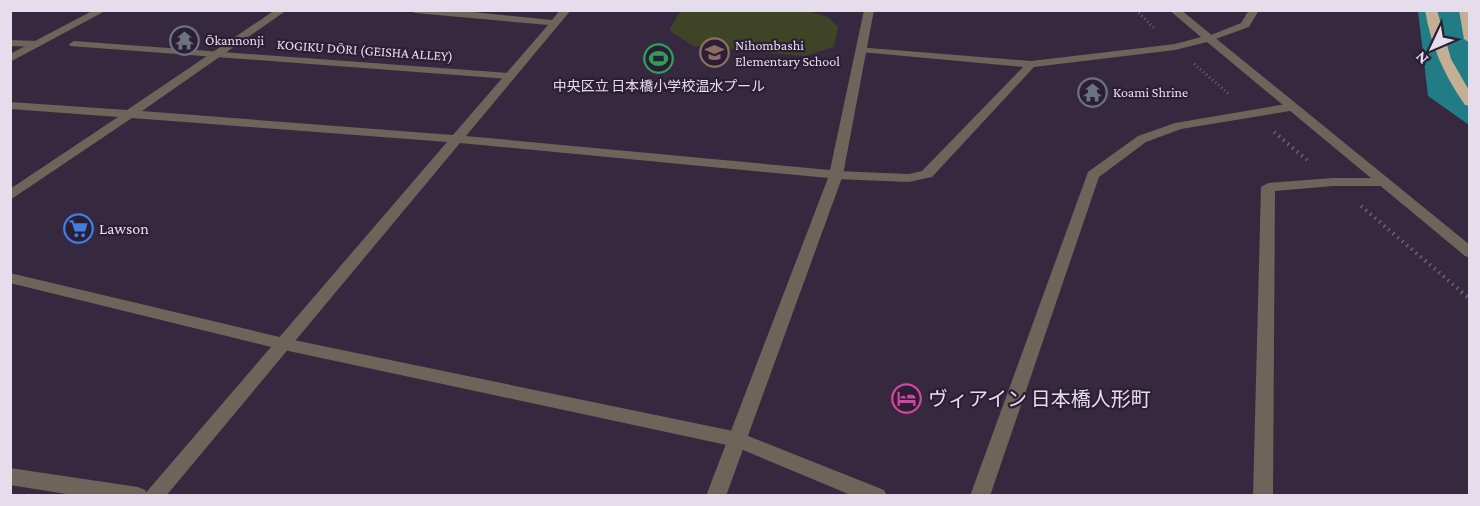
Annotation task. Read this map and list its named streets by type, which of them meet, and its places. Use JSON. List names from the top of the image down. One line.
{"streets":{"street":["KOGIKU DŌRI (GEISHA ALLEY)"]},"places":{"temple":["Ōkannonji","Koami Shrine"],"school or university":["Nihombashi Elementary School"],"sports":["中央区立 日本橋小学校温水プール"],"supermarket":["Lawson"],"hotel":["ヴィアイン 日本橋人形町"]},"north":"bottom left"}
